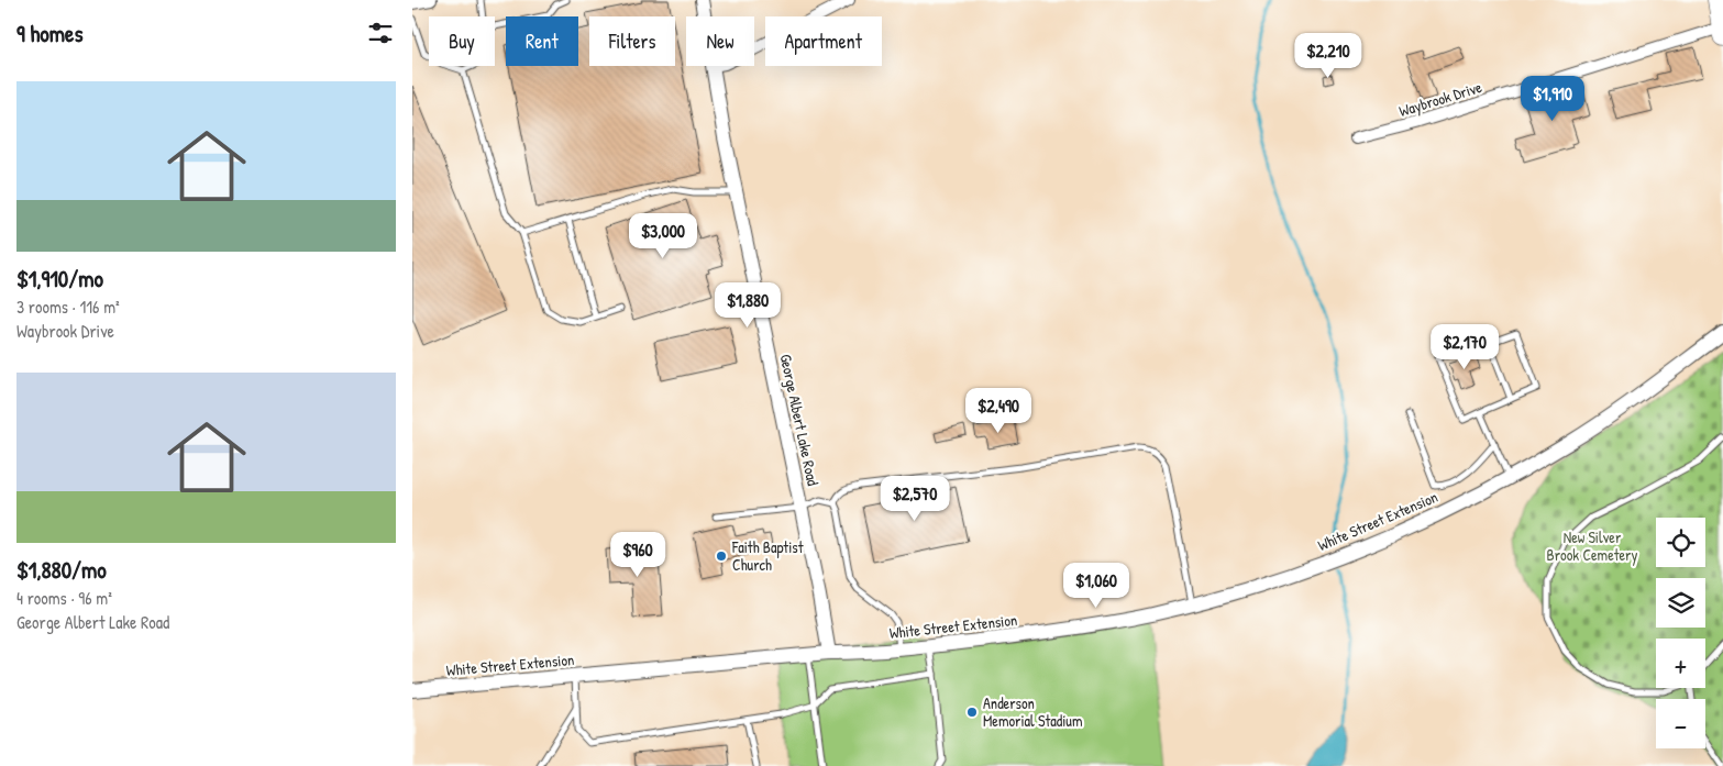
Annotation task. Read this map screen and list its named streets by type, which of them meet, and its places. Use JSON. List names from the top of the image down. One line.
{"streets":{"street":["Waybrook Drive","George Albert Lake Road","White Street Extension"]},"crossings":[["George Albert Lake Road","White Street Extension"]],"parks":["New Silver Brook Cemetery"],"places":["Faith Baptist Church","Anderson Memorial Stadium"],"page":{"heading":"9 homes","chip":["Buy","Rent","Filters","New","Apartment"],"price":["$2,210","$1,910","$3,000","$1,880","$2,170","$2,490","$2,570","$960","$1,060"],"list":[{"name":"$1,910/mo","note":"3 rooms · 116 m² · Waybrook Drive"},{"name":"$1,880/mo","note":"4 rooms · 96 m² · George Albert Lake Road"}],"map_buttons":["+","−"]}}
